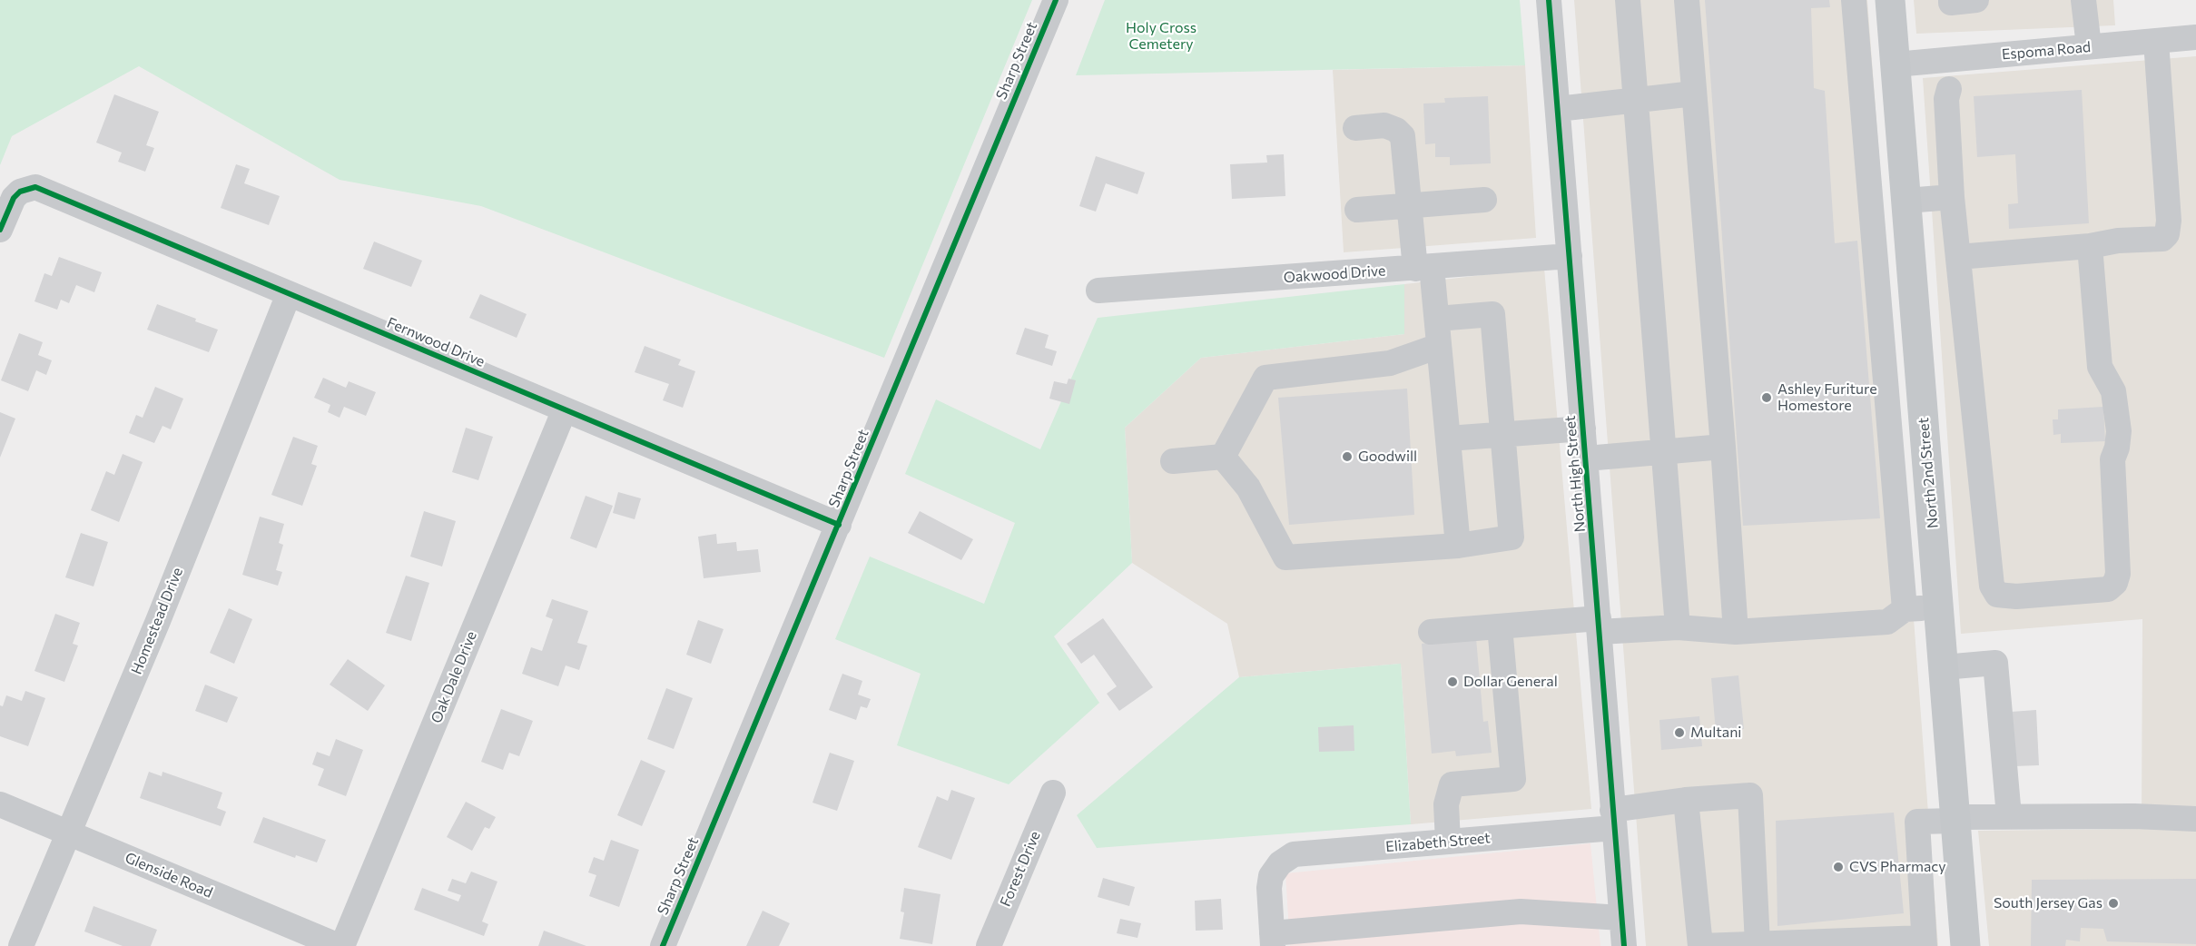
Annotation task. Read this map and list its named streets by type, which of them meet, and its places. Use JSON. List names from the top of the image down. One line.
{"streets":{"main road":["North 2nd Street"],"street":["Espoma Road","Sharp Street","Oakwood Drive","Fernwood Drive","North High Street","Homestead Drive","Oak Dale Drive","Elizabeth Street","Forest Drive","Glenside Road"]},"crossings":[["Espoma Road","North 2nd Street"],["Sharp Street","Fernwood Drive"],["Oakwood Drive","North High Street"],["Fernwood Drive","Homestead Drive"],["Fernwood Drive","Oak Dale Drive"],["North High Street","Elizabeth Street"],["Homestead Drive","Glenside Road"]],"parks":["Holy Cross Cemetery"],"places":["Ashley Furiture Homestore","Goodwill","Dollar General","Multani","CVS Pharmacy","South Jersey Gas"]}
